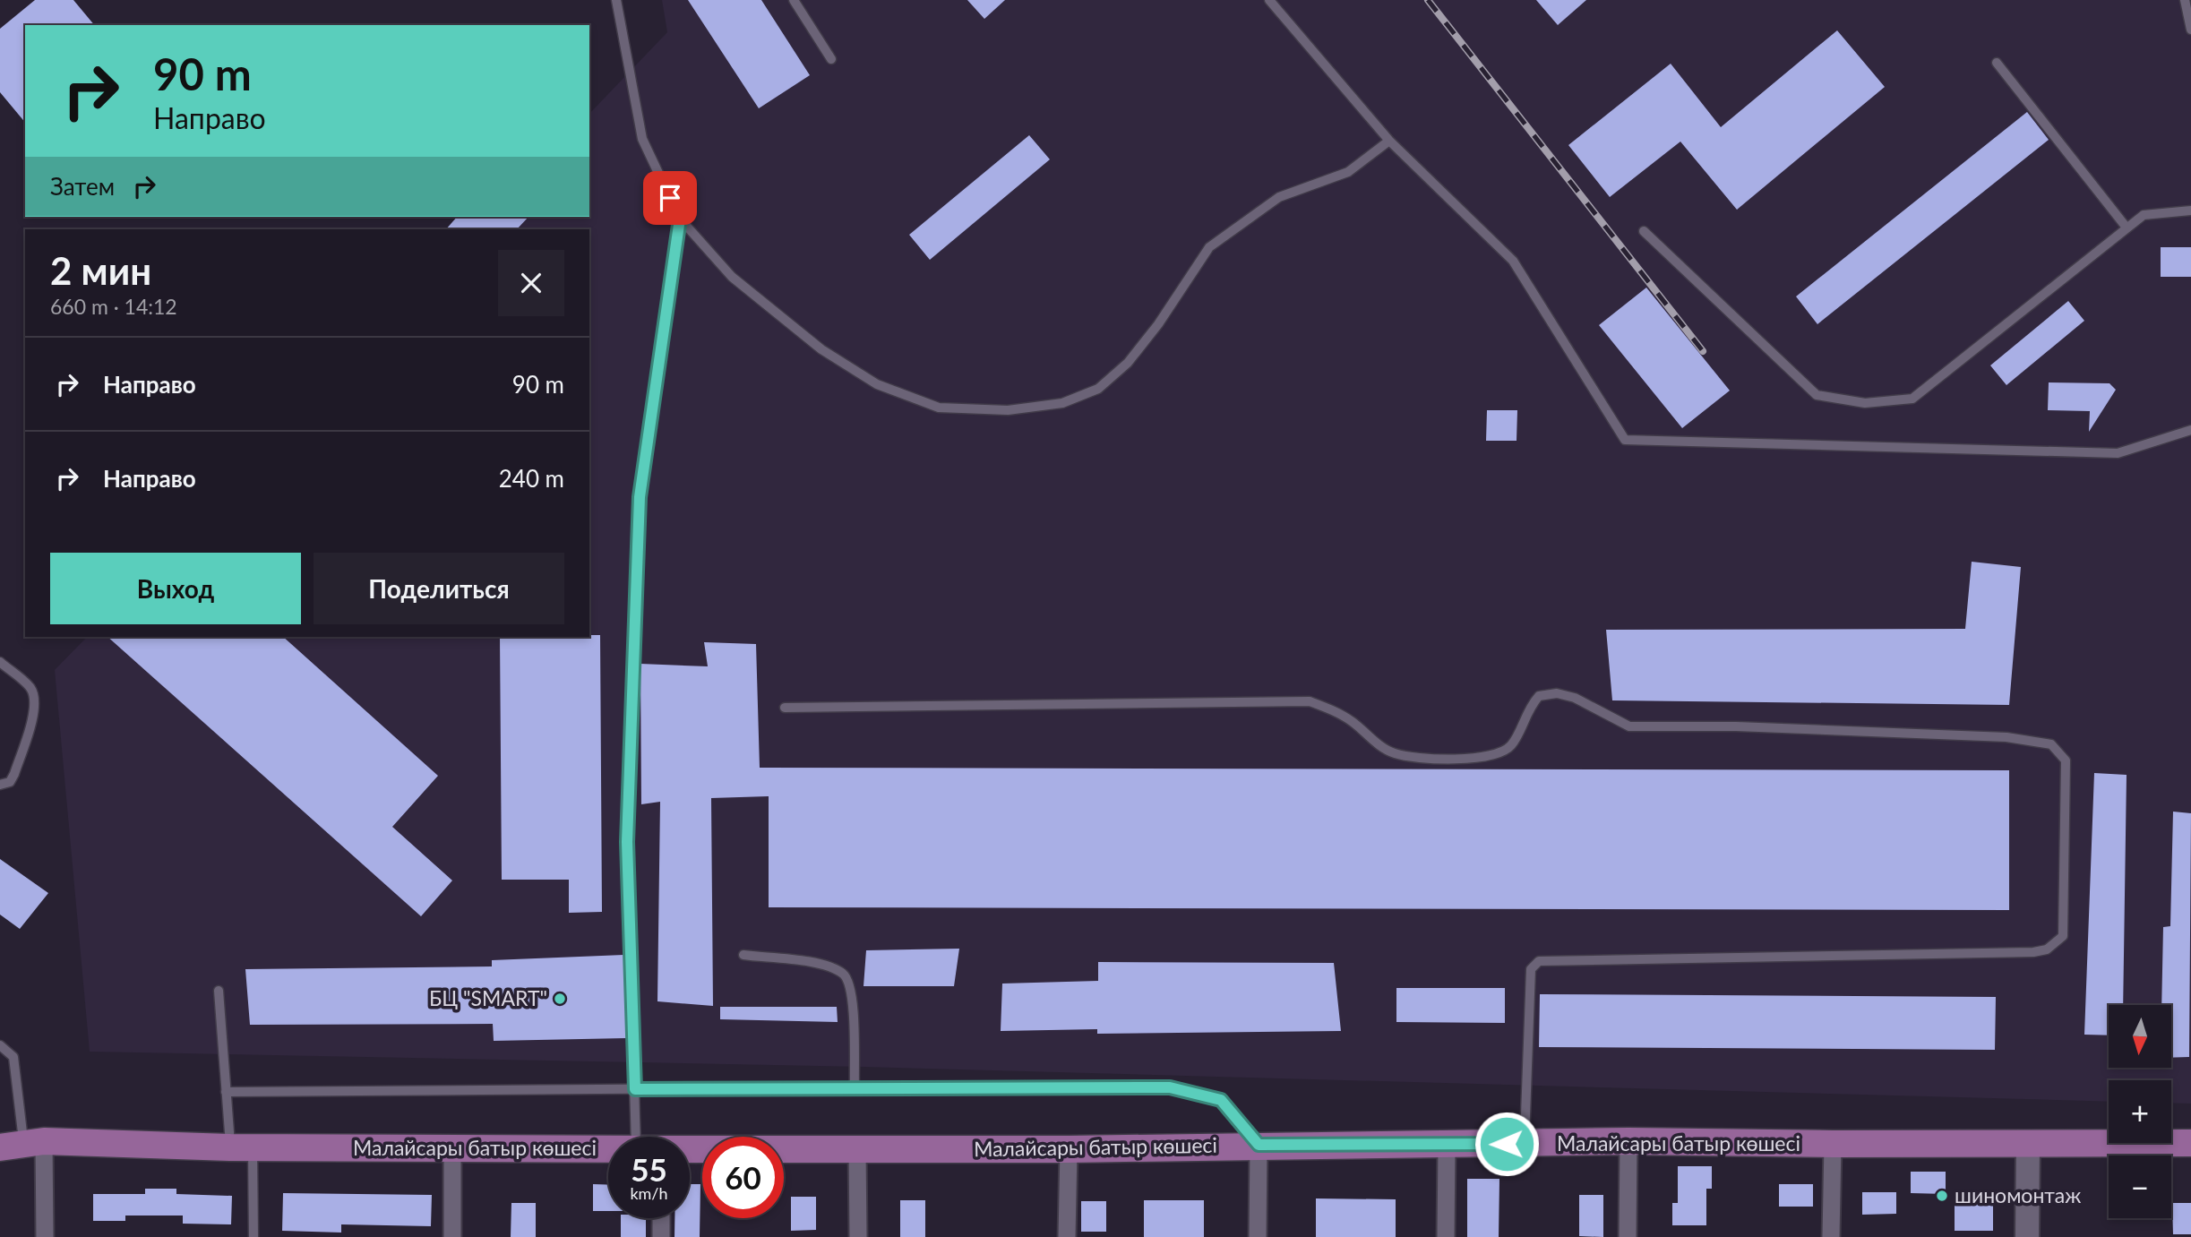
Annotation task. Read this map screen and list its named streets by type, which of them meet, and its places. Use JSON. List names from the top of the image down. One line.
{"streets":{"main road":["Малайсары батыр көшесі"]},"places":["БЦ \"SMART\"","шиномонтаж"],"north":"bottom","page":{"turn":["90 m","Направо"],"then":"Затем","heading":["2 мин","660 m · 14:12"],"list":[{"name":"Направо","value":"90 m"},{"name":"Направо","value":"240 m"}],"buttons":["Выход","Поделиться"],"map_buttons":["+","−"],"speed":"55 km/h","limit":"60"}}
